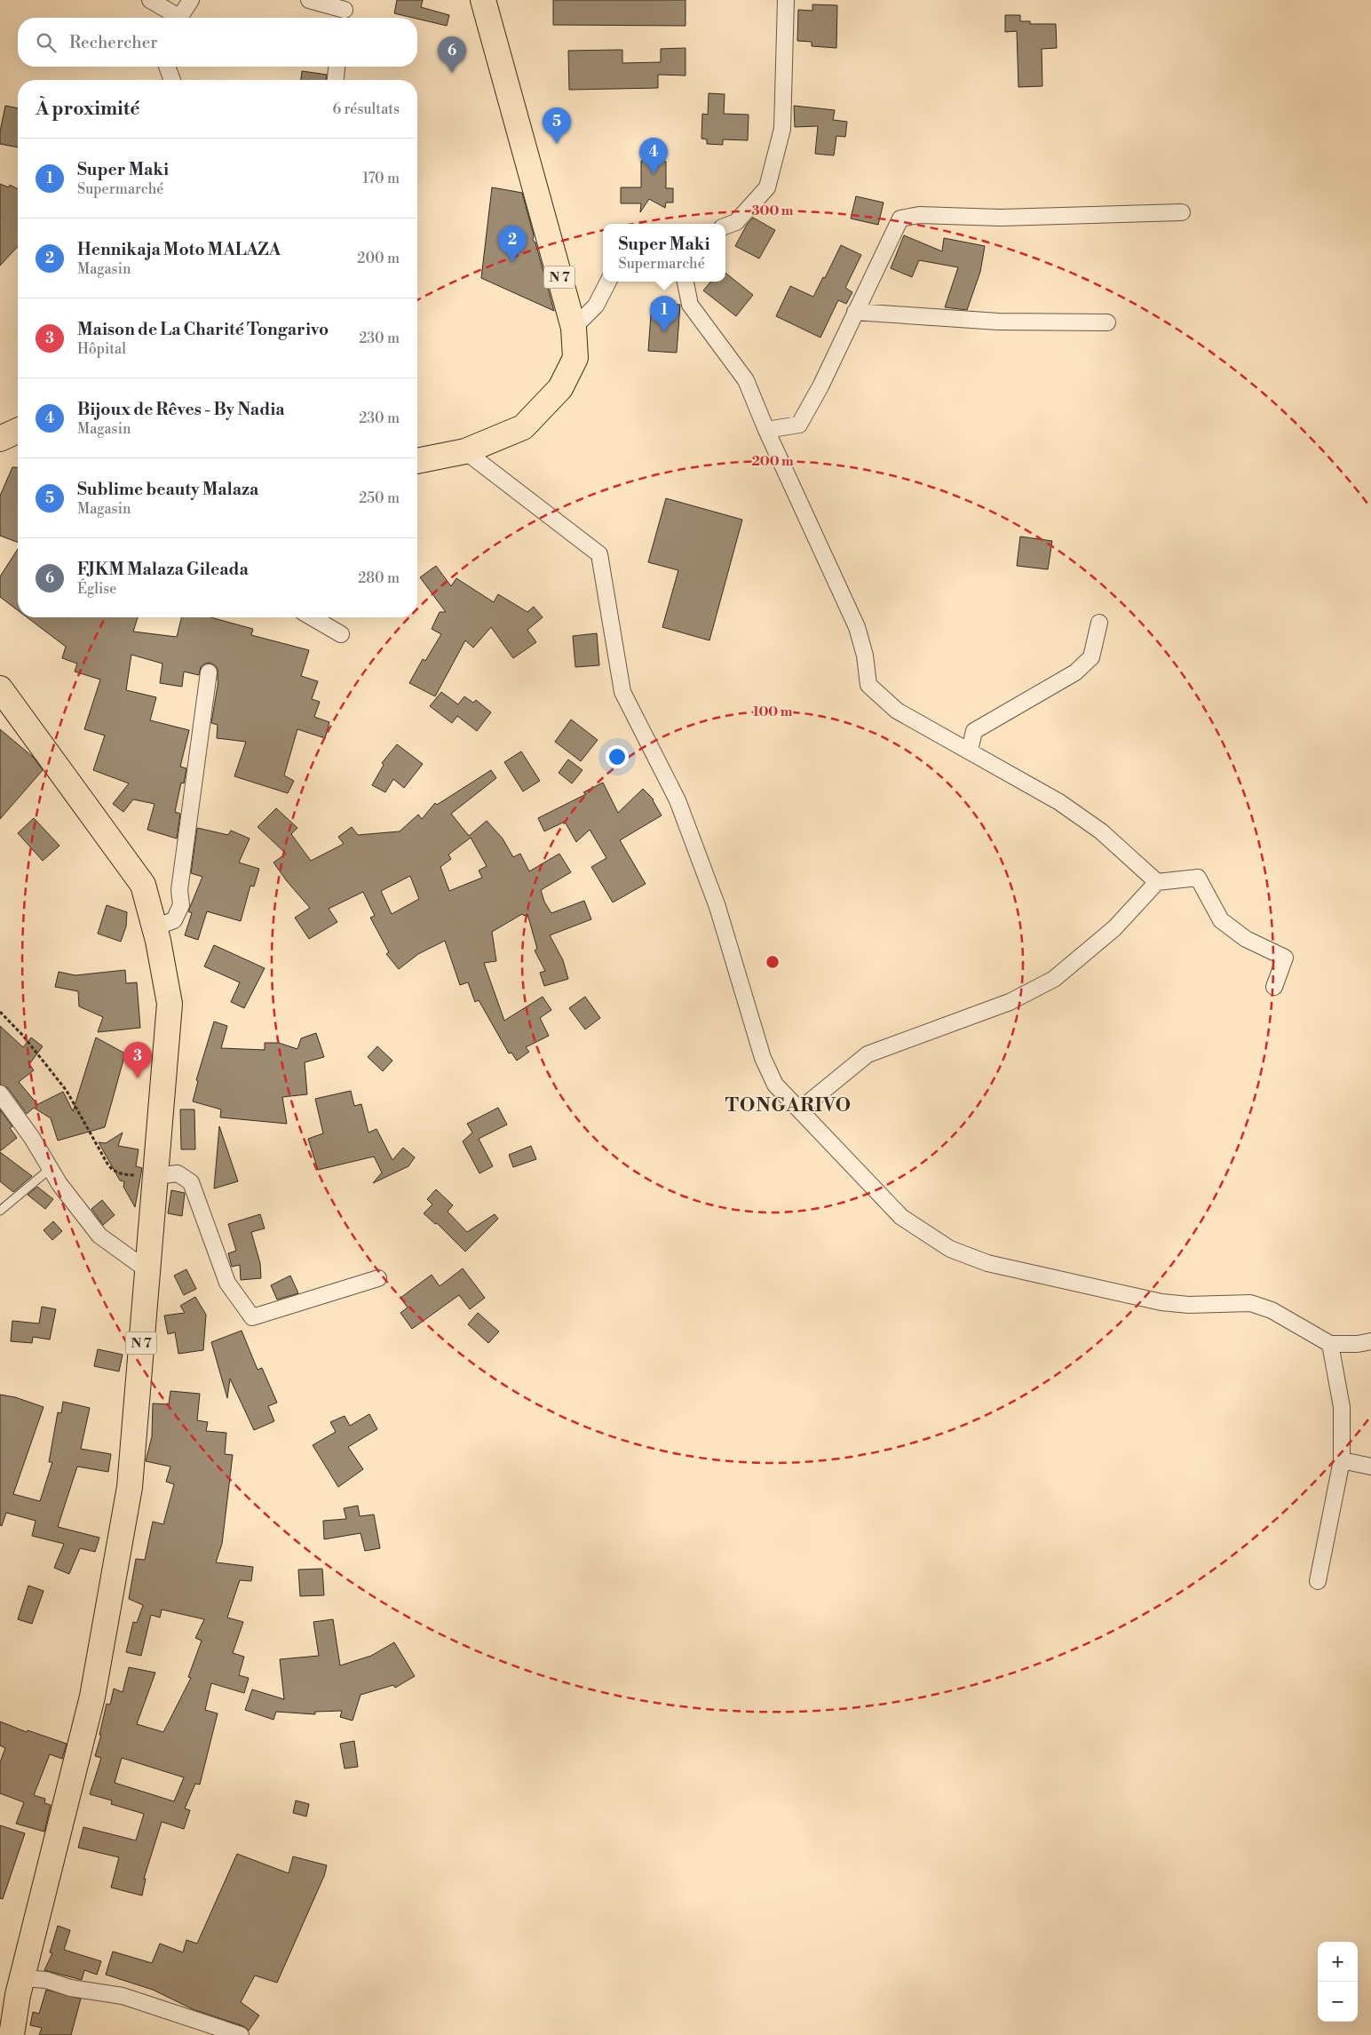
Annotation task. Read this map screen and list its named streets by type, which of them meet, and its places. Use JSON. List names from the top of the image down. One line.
{"streets":{"main road":["N 7"]},"districts":["TONGARIVO"],"page":{"search":"Rechercher","pins":["6","5","4","2","1","3"],"heading":["À proximité","6 résultats"],"list":[{"mark":"1","name":"Super Maki","note":"Supermarché","value":"170 m"},{"mark":"2","name":"Hennikaja Moto MALAZA","note":"Magasin","value":"200 m"},{"mark":"3","name":"Maison de La Charité Tongarivo","note":"Hôpital","value":"230 m"},{"mark":"4","name":"Bijoux de Rêves - By Nadia","note":"Magasin","value":"230 m"},{"mark":"5","name":"Sublime beauty Malaza","note":"Magasin","value":"250 m"},{"mark":"6","name":"FJKM Malaza Gileada","note":"Église","value":"280 m"}],"popup":["Super Maki","Supermarché"],"map_buttons":["+","−"]},"rings":["300 m","200 m","100 m"]}
